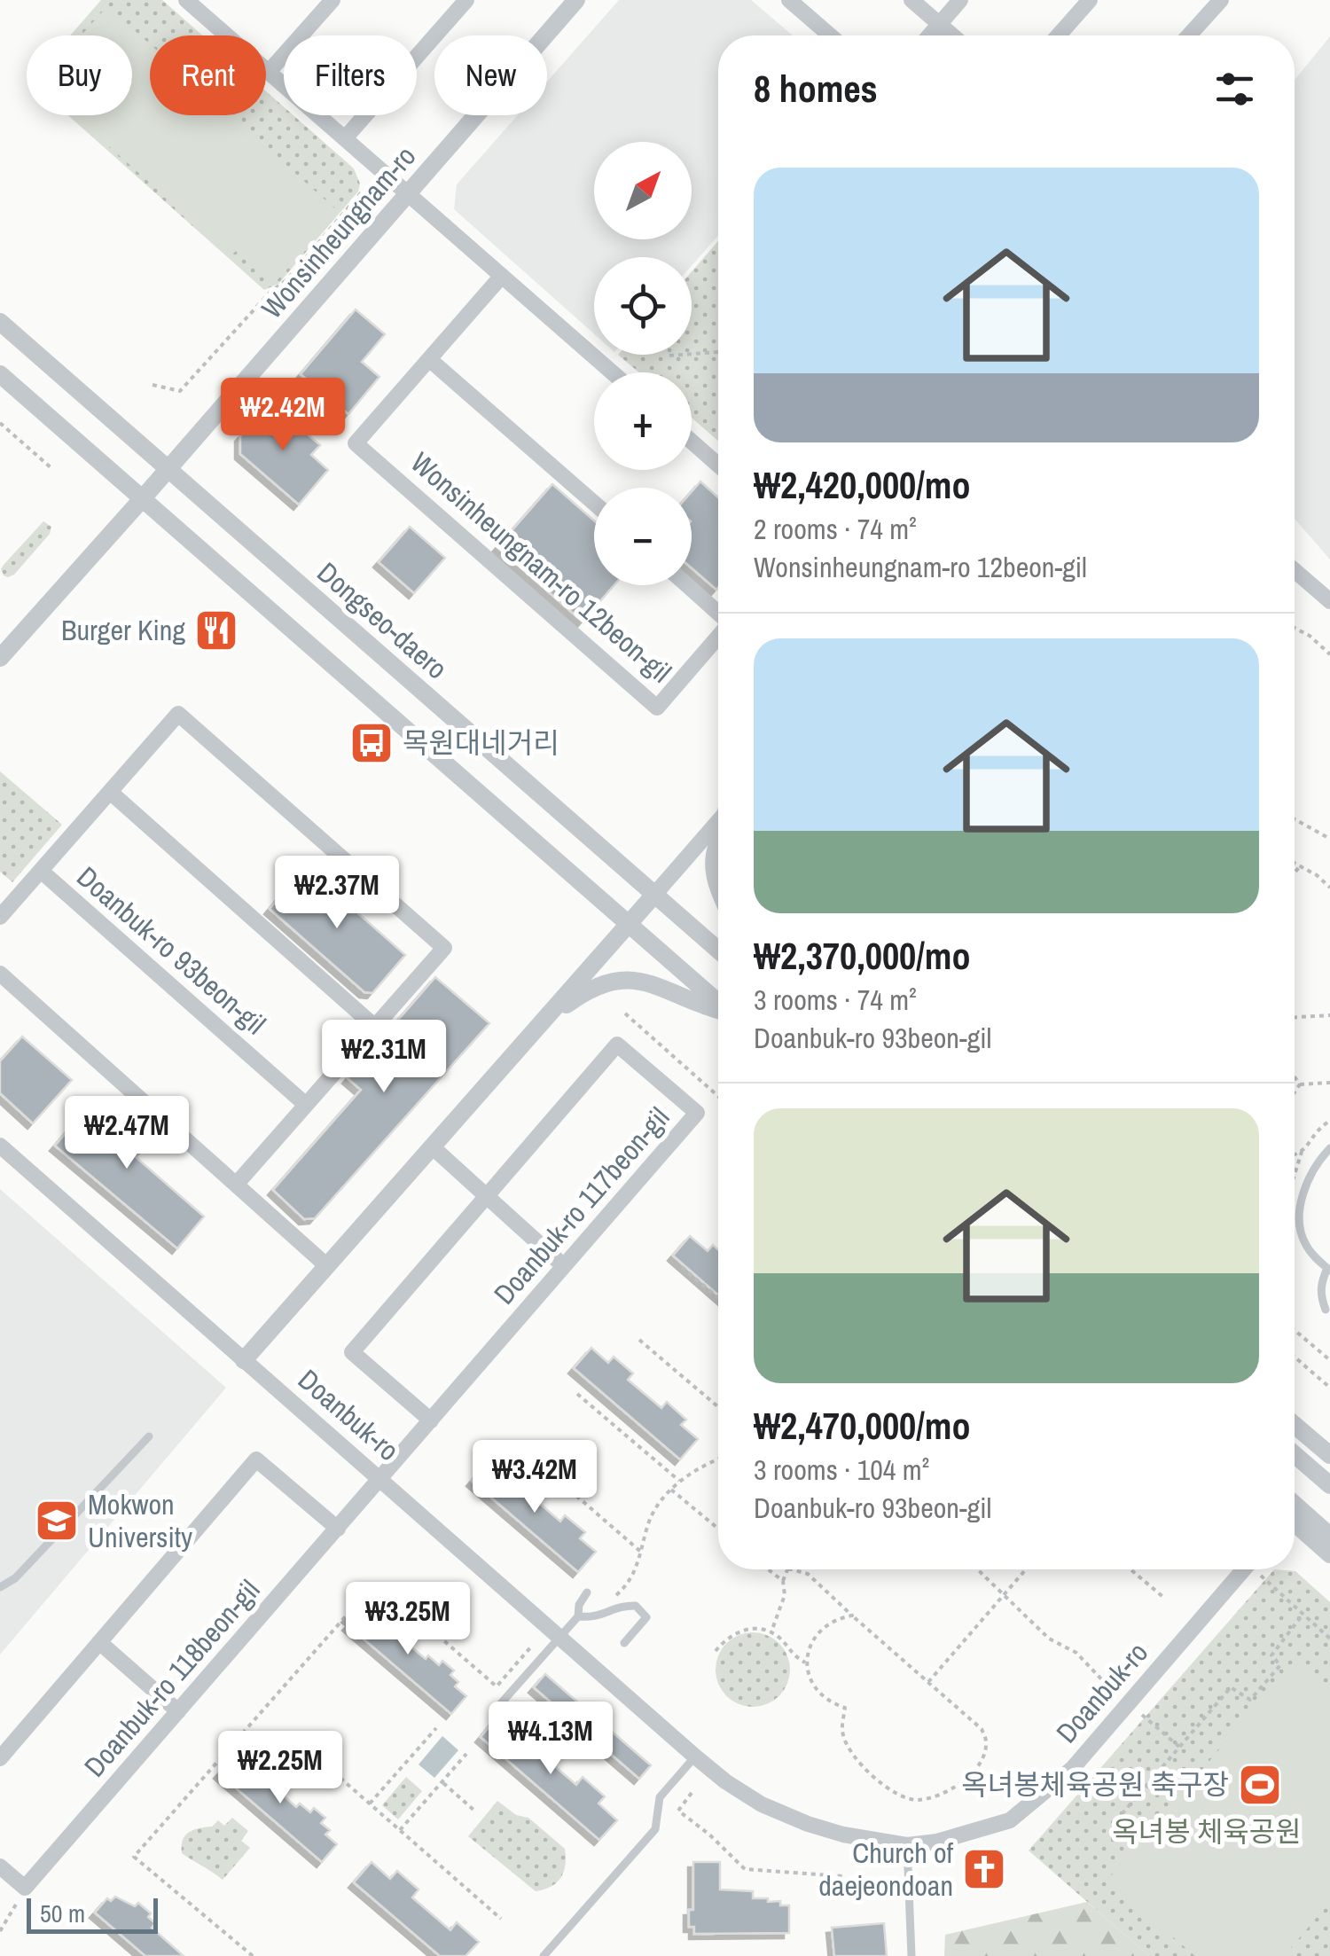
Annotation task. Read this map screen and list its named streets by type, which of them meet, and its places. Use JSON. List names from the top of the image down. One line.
{"streets":{"street":["Wonsinheungnam-ro","Wonsinheungnam-ro 12beon-gil","Dongseo-daero","Doanbuk-ro 93beon-gil","Doanbuk-ro 117beon-gil","Doanbuk-ro","Doanbuk-ro 118beon-gil"]},"crossings":[["Wonsinheungnam-ro","Dongseo-daero"],["Doanbuk-ro 117beon-gil","Doanbuk-ro"],["Doanbuk-ro 117beon-gil","Doanbuk-ro 118beon-gil"],["Doanbuk-ro","Doanbuk-ro 118beon-gil"]],"parks":["옥녀봉 체육공원"],"places":{"restaurant":["Burger King"],"bus stop":["목원대네거리"],"school or university":["Mokwon University"],"sports":["옥녀봉체육공원 축구장"],"church":["Church of daejeondoan"]},"scale_bar":"50 m","north":"top right","page":{"chip":["Buy","Rent","Filters","New"],"heading":"8 homes","map_buttons":["+","−"],"list":[{"name":"₩2,420,000/mo","note":"2 rooms · 74 m² · Wonsinheungnam-ro 12beon-gil"},{"name":"₩2,370,000/mo","note":"3 rooms · 74 m² · Doanbuk-ro 93beon-gil"},{"name":"₩2,470,000/mo","note":"3 rooms · 104 m² · Doanbuk-ro 93beon-gil"}],"price":["₩2.42M","₩2.37M","₩2.31M","₩2.47M","₩3.42M","₩3.25M","₩4.13M","₩2.25M"],"scale":"50 m"}}
